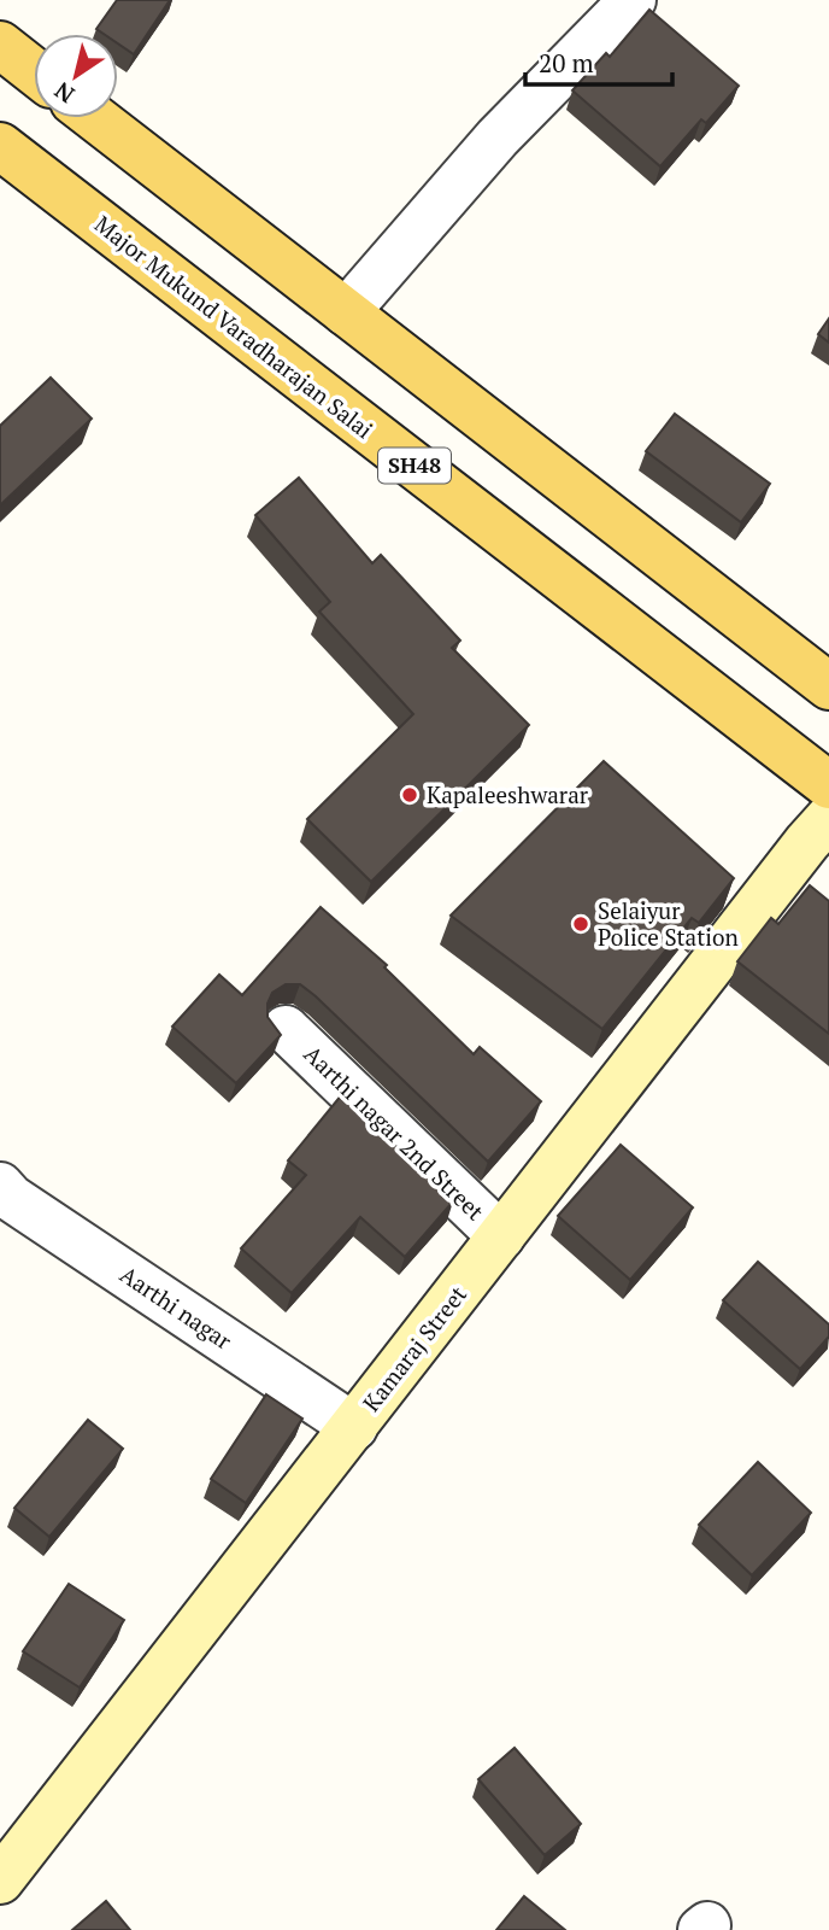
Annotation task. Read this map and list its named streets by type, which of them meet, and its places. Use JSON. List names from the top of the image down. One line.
{"streets":{"main road":["Major Mukund Varadharajan Salai","SH48"],"street":["Aarthi nagar 2nd Street","Aarthi nagar","Kamaraj Street"]},"crossings":[["Aarthi nagar 2nd Street","Kamaraj Street"],["Aarthi nagar","Kamaraj Street"]],"places":["Kapaleeshwarar","Selaiyur Police Station"],"scale_bar":"20 m","north":"bottom left"}
